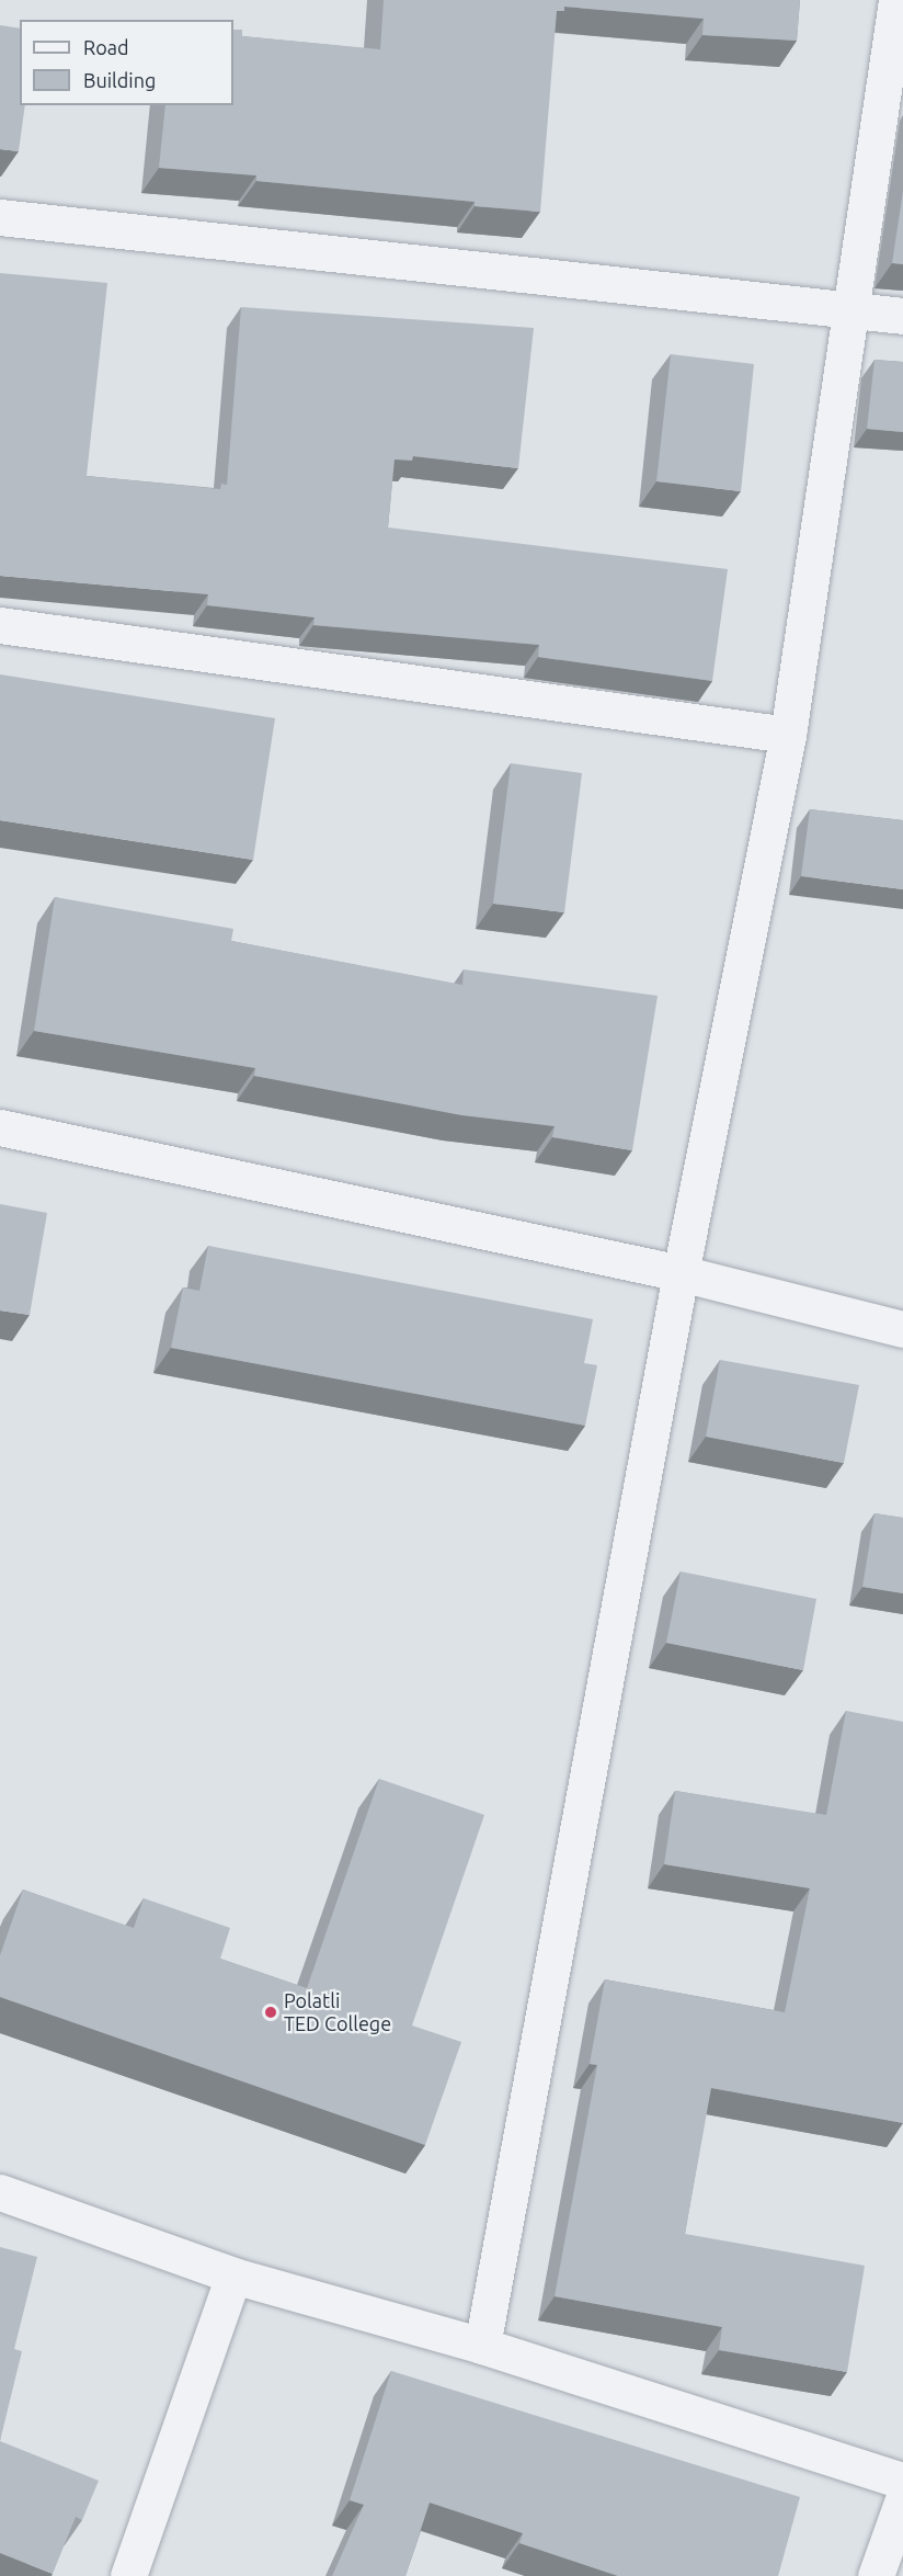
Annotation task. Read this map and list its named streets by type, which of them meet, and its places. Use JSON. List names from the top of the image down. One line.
{"places":["Polatli TED College"],"legend":["Road","Building"]}
